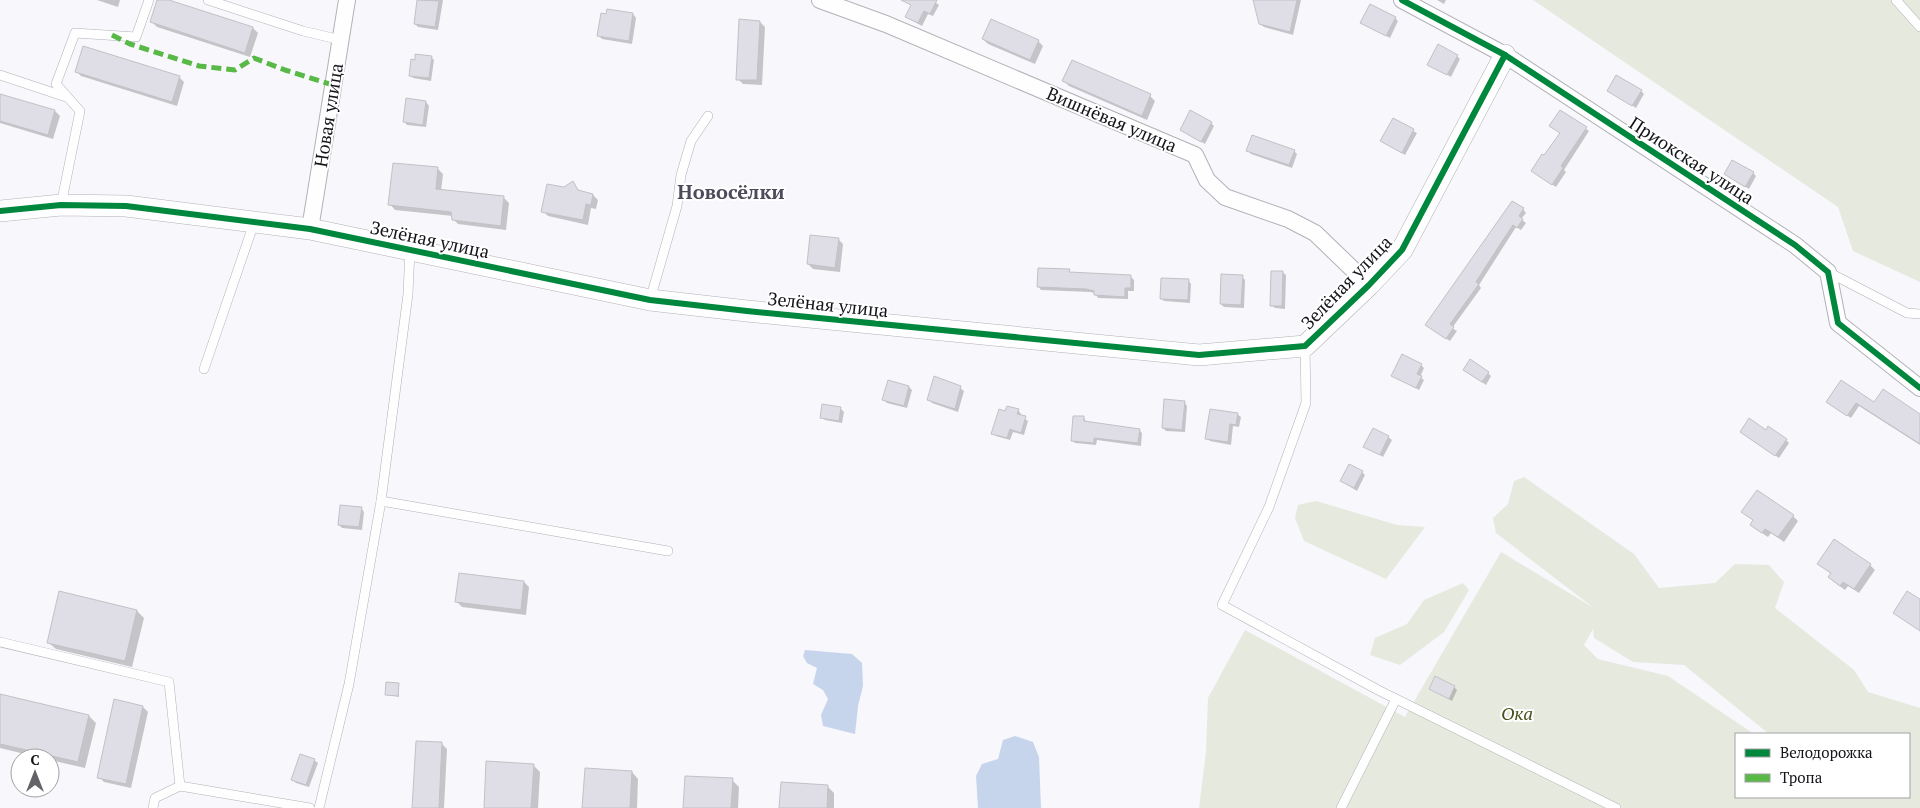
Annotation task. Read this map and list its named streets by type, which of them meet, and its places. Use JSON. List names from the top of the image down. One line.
{"streets":{"street":["Новая улица","Вишнёвая улица","Приокская улица","Зелёная улица"]},"crossings":[["Новая улица","Зелёная улица"],["Вишнёвая улица","Зелёная улица"],["Приокская улица","Зелёная улица"]],"districts":["Новосёлки"],"parks":["Ока"],"legend":["Велодорожка","Тропа"],"north":"top"}
